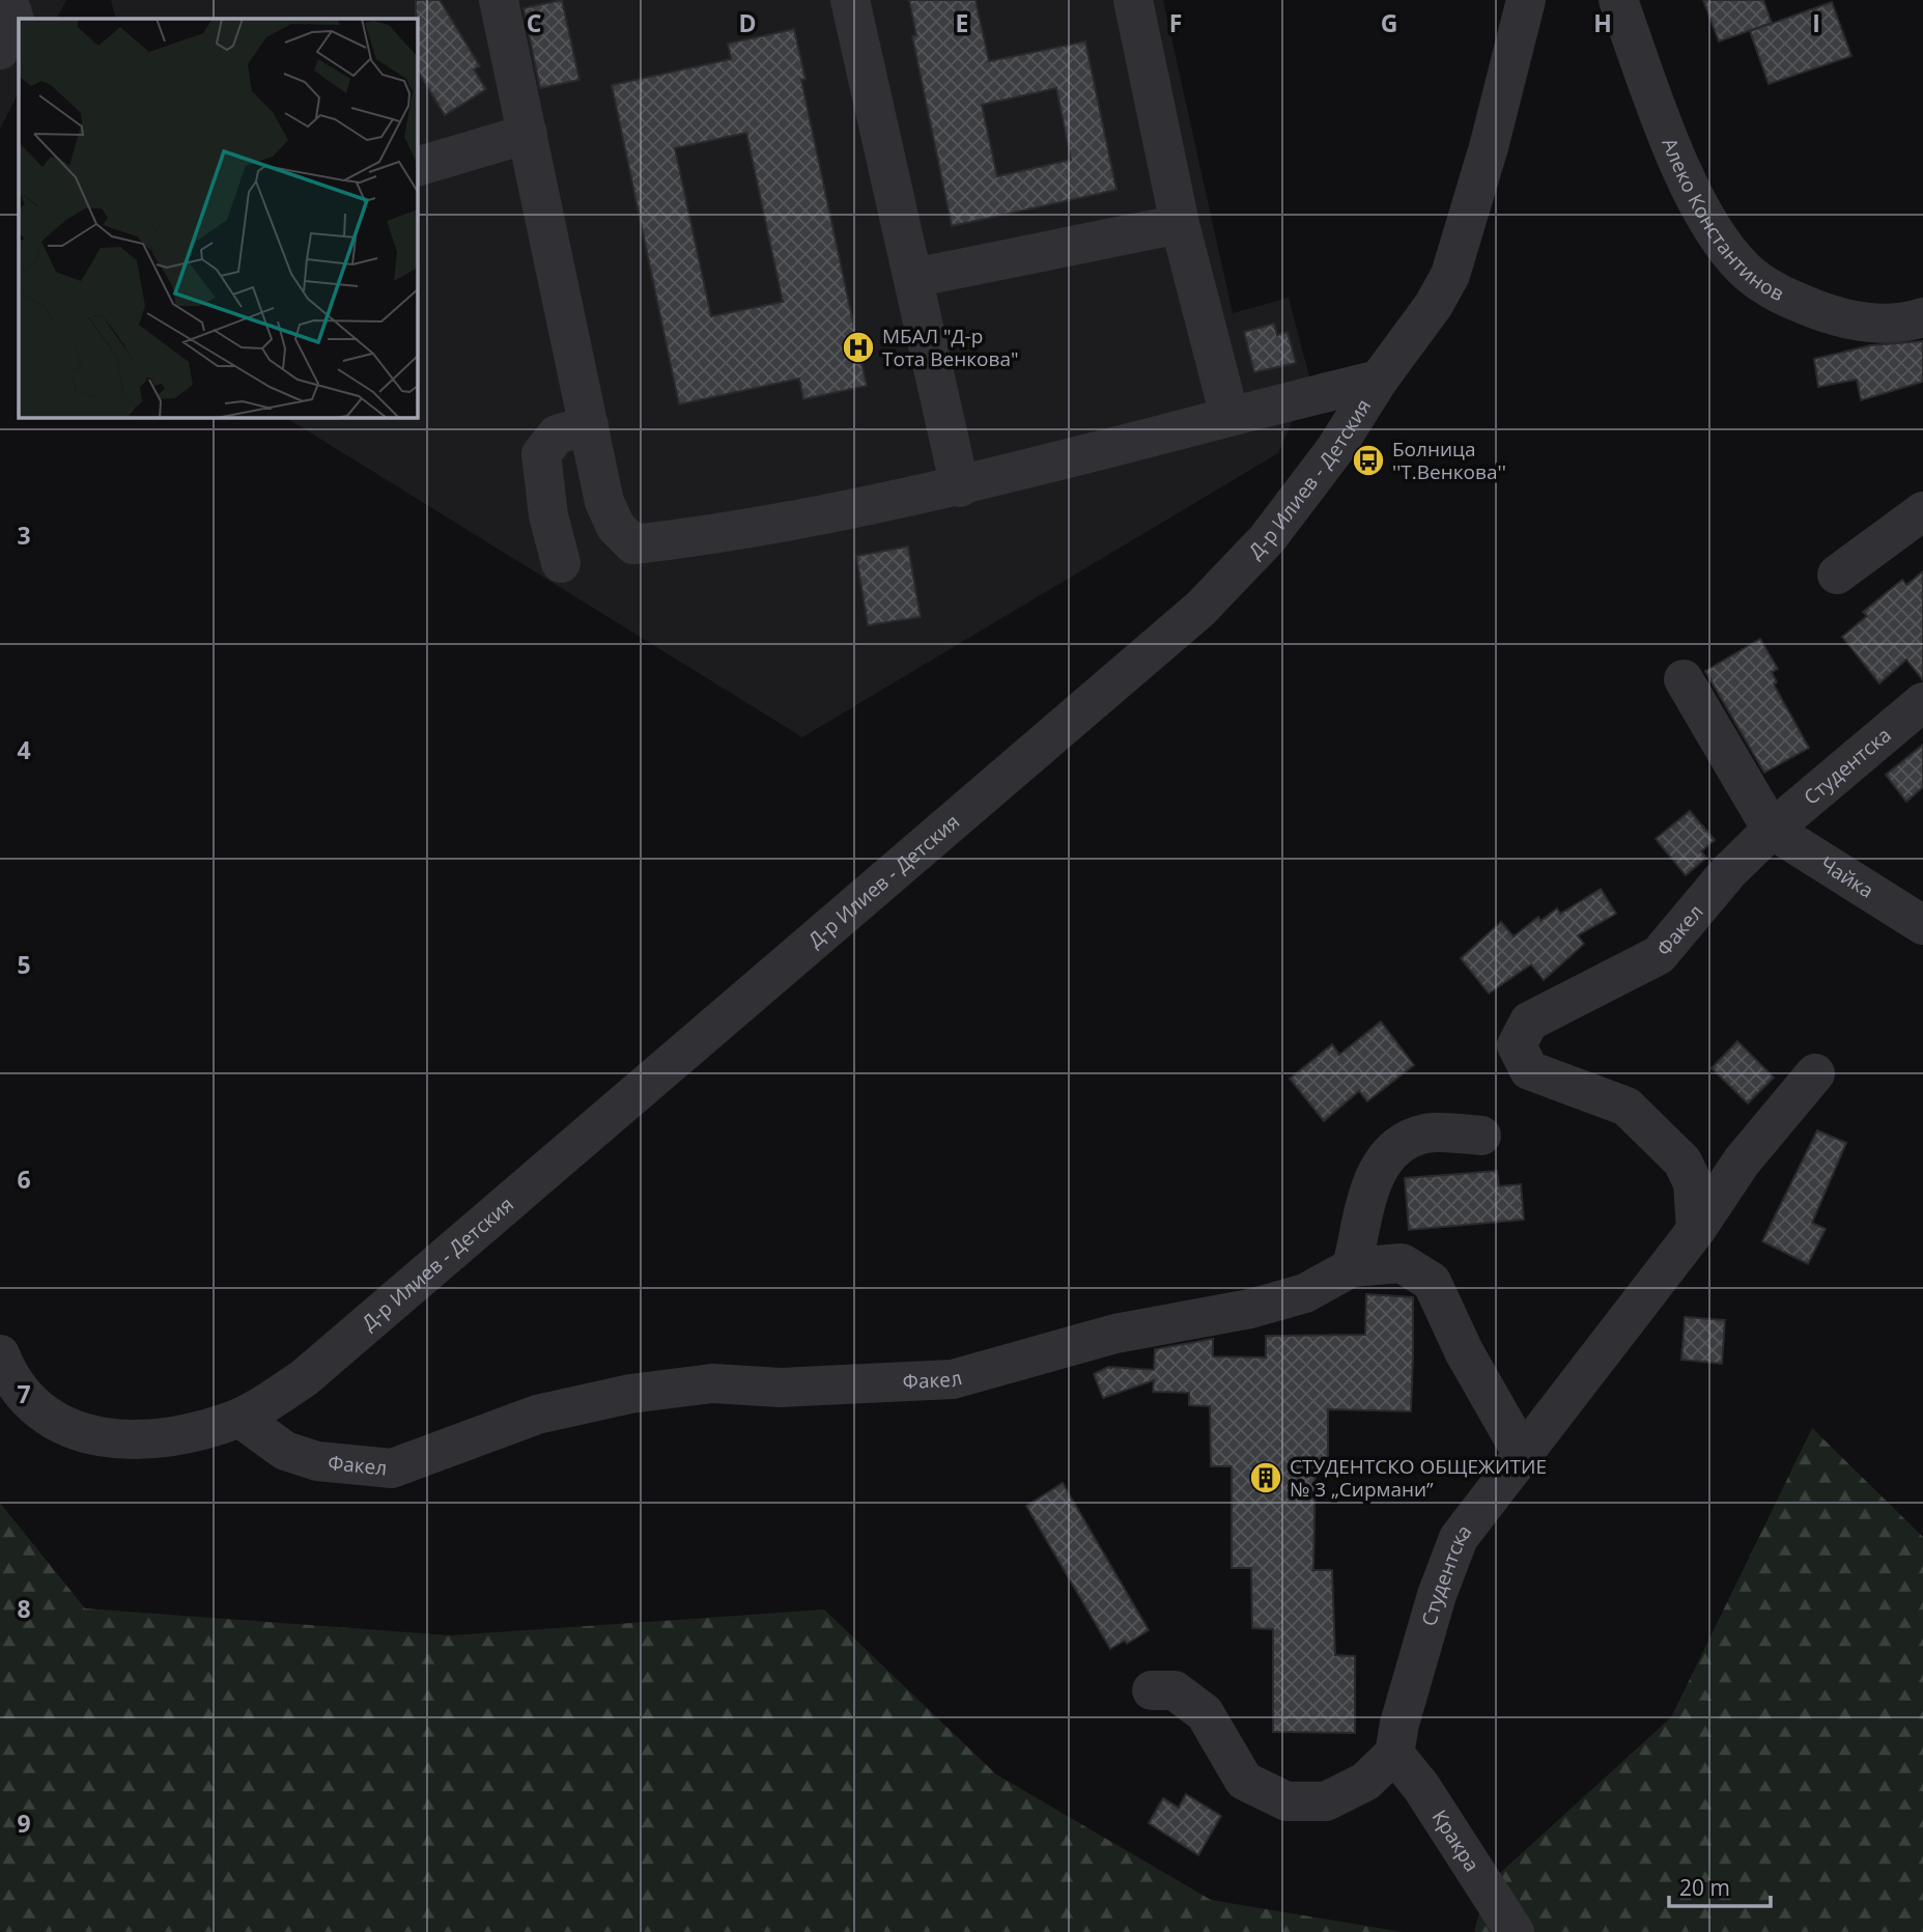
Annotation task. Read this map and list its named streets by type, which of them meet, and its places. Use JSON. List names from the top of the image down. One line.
{"streets":{"street":["Алеко Константинов","Д-р Илиев - Детския","Студентска","Чайка","Факел","Кракра"]},"crossings":[["Д-р Илиев - Детския","Факел"],["Студентска","Чайка"],["Студентска","Факел"],["Студентска","Кракра"],["Чайка","Факел"]],"places":{"hospital":["МБАЛ \"Д-р Тота Венкова\""],"bus stop":["Болница ''Т.Венкова''"],"building":["СТУДЕНТСКО ОБЩЕЖИТИЕ № 3 „Сирмани”"]},"scale_bar":"20 m","grid":{"columns":["C","D","E","F","G","H","I"],"rows":["3","4","5","6","7","8","9"]}}
